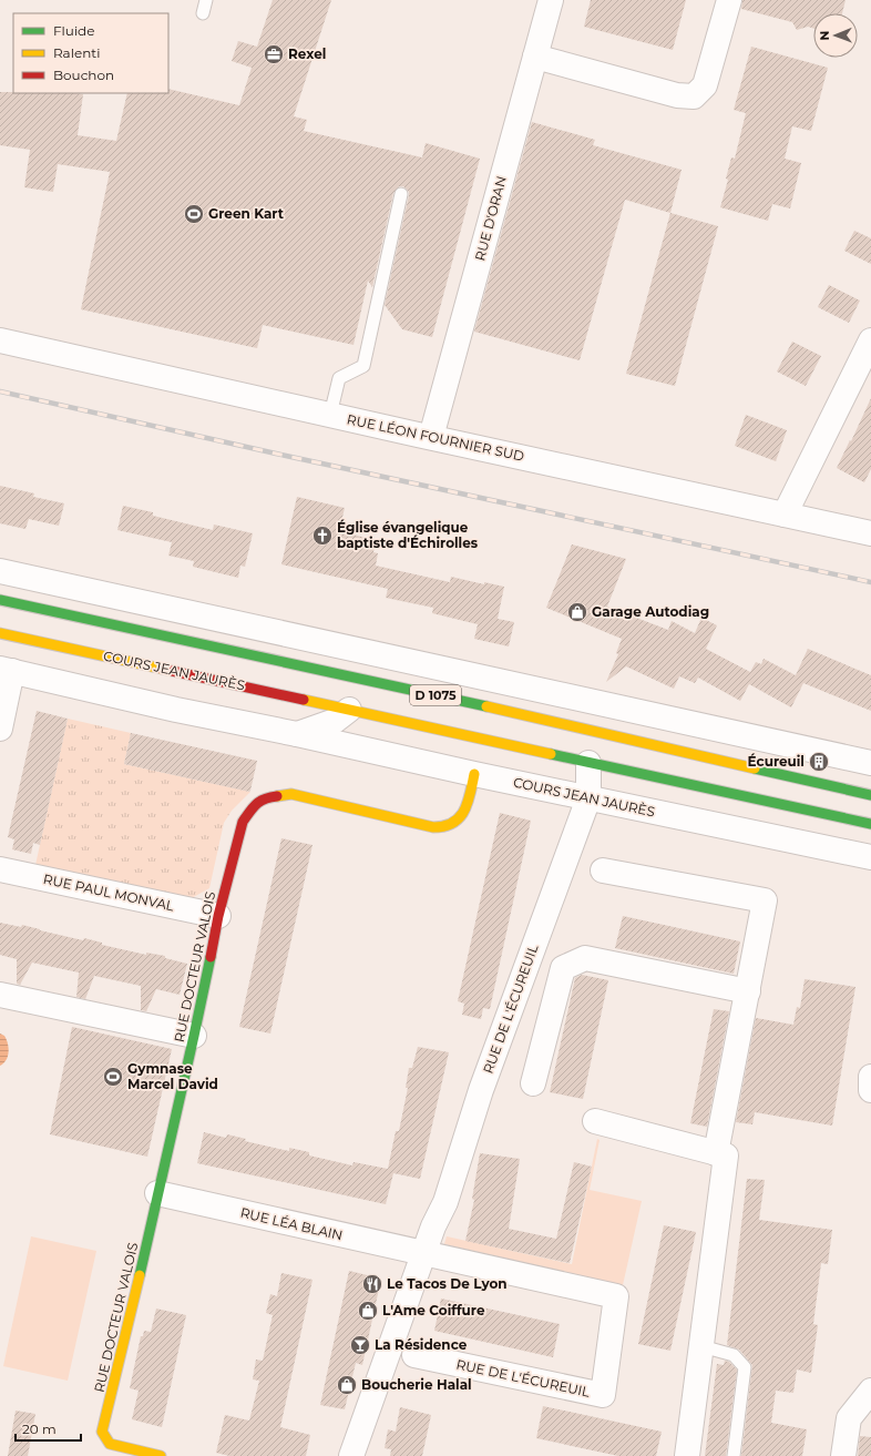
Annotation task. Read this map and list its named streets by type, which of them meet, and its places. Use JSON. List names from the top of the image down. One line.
{"streets":{"main road":["COURS JEAN JAURÈS","D 1075","RUE DOCTEUR VALOIS"],"street":["RUE D'ORAN","RUE LÉON FOURNIER SUD","RUE PAUL MONVAL","RUE DE L'ÉCUREUIL","RUE LÉA BLAIN"]},"crossings":[["RUE D'ORAN","RUE LÉON FOURNIER SUD"],["COURS JEAN JAURÈS","RUE DOCTEUR VALOIS"],["COURS JEAN JAURÈS","RUE DE L'ÉCUREUIL"],["RUE PAUL MONVAL","RUE DOCTEUR VALOIS"],["RUE DOCTEUR VALOIS","RUE LÉA BLAIN"],["RUE DE L'ÉCUREUIL","RUE LÉA BLAIN"]],"places":{"office":["Rexel"],"sports":["Green Kart","Gymnase Marcel David"],"church":["Église évangelique baptiste d'Échirolles"],"shop":["Garage Autodiag","L'Ame Coiffure","Boucherie Halal"],"building":["Écureuil"],"restaurant":["Le Tacos De Lyon"],"bar":["La Résidence"]},"legend":["Fluide","Ralenti","Bouchon"],"scale_bar":"20 m","north":"left"}
